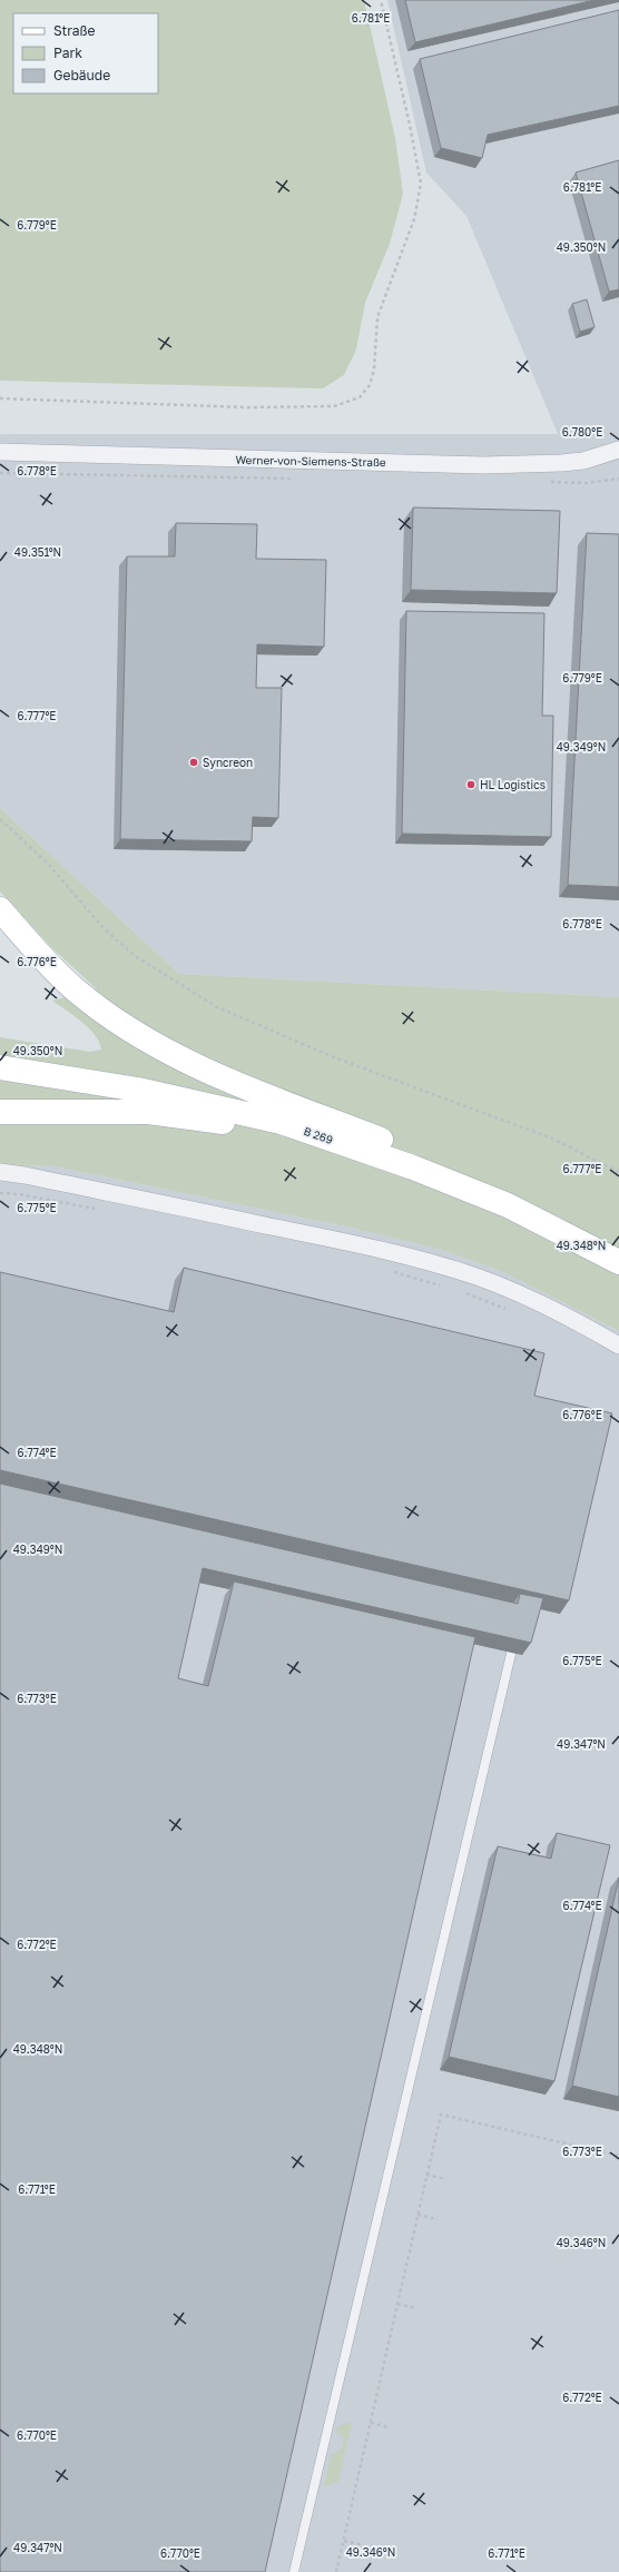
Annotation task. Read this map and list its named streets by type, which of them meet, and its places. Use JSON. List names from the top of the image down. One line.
{"streets":{"main road":["B 269"],"street":["Werner-von-Siemens-Straße"]},"places":["Syncreon","HL Logistics"],"legend":["Straße","Park","Gebäude"],"coordinates":["6.781°E","6.779°E","49.350°N","6.780°E","6.778°E","49.351°N","6.777°E","49.349°N","6.776°E","6.775°E","49.348°N","6.774°E","6.773°E","49.347°N","6.772°E","6.771°E","49.346°N","6.770°E"]}
